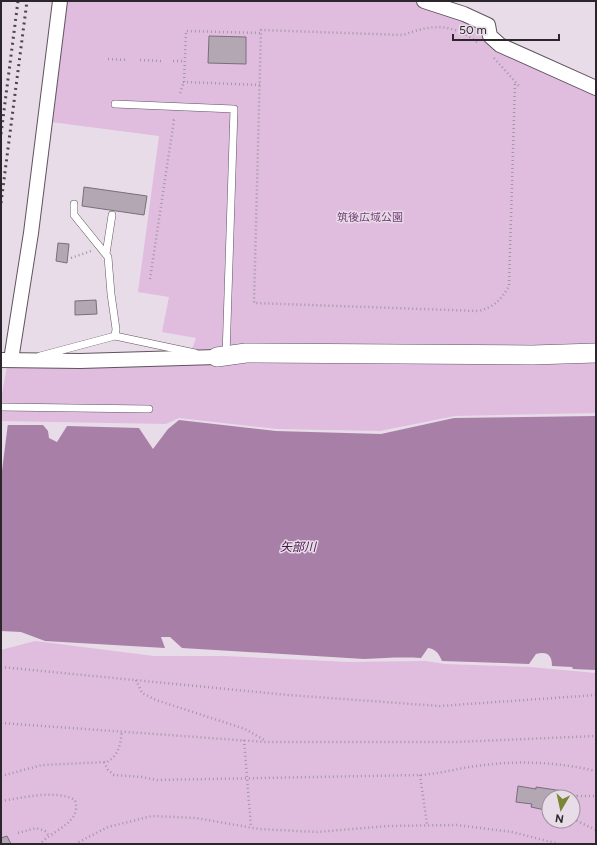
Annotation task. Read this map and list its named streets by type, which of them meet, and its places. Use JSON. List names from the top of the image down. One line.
{"water":["矢部川"],"parks":["筑後広域公園"],"scale_bar":"50 m","north":"bottom"}
